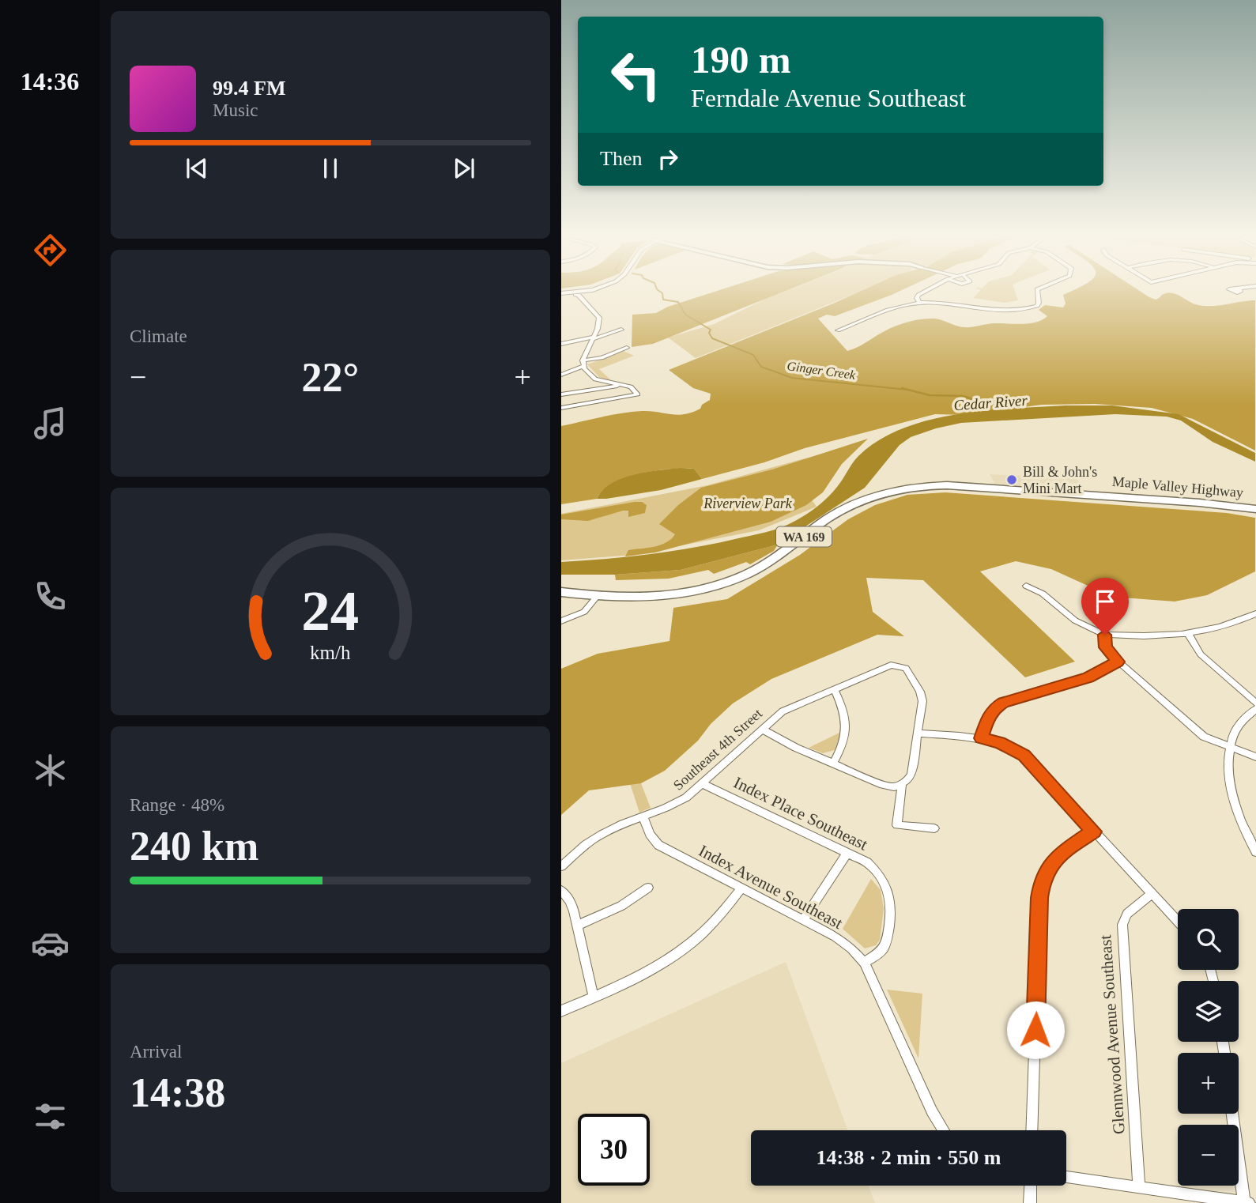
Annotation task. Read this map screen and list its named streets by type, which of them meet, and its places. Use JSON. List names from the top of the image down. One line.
{"streets":{"main road":["Maple Valley Highway","WA 169"],"street":["Southeast 4th Street","Index Place Southeast","Index Avenue Southeast","Glennwood Avenue Southeast"]},"crossings":[["Southeast 4th Street","Index Place Southeast"],["Southeast 4th Street","Index Avenue Southeast"],["Index Place Southeast","Index Avenue Southeast"]],"water":["Ginger Creek","Cedar River"],"parks":["Riverview Park"],"places":["Bill & John's Mini Mart"],"page":{"tabs":"14:36","turn":["190 m","Ferndale Avenue Southeast"],"song":["99.4 FM","Music"],"then":"Then","tile":["Climate",["Range · 48%","240 km"],["Arrival","14:38"]],"heat":["−","22°","+"],"map_buttons":["+","−"],"limit":"30","trip":"14:38 · 2 min · 550 m","gauge":["24","km/h"]}}
